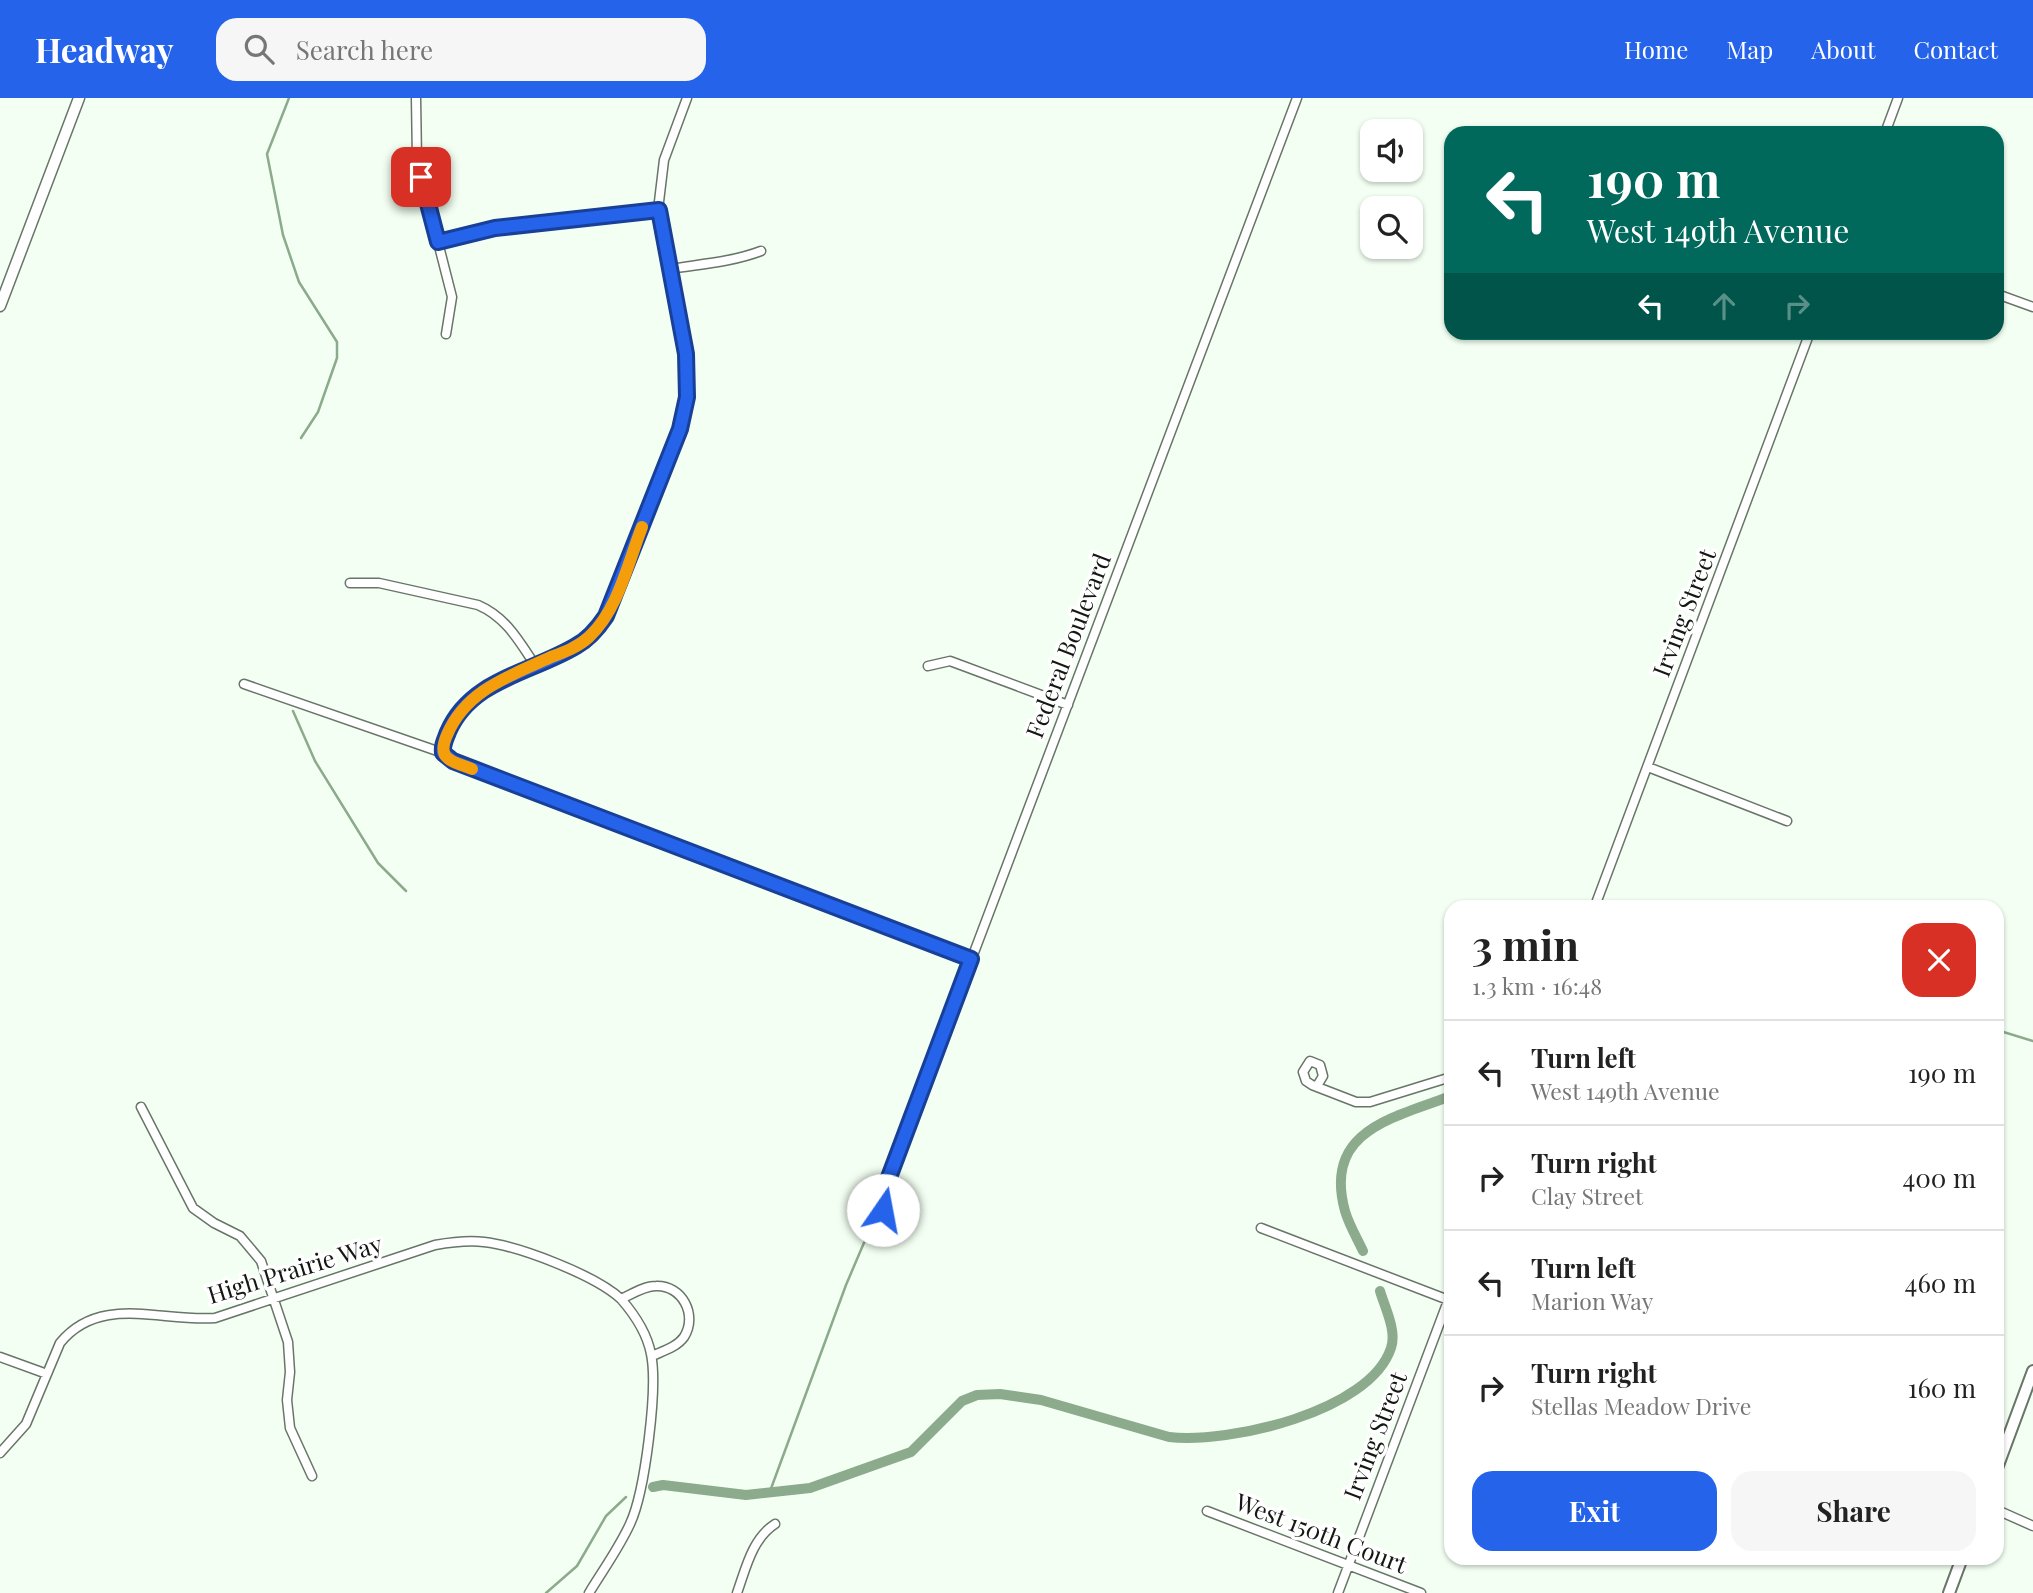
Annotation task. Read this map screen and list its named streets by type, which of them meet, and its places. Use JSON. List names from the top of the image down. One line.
{"streets":{"street":["Irving Street","Federal Boulevard","High Prairie Way","West 150th Court"]},"crossings":[["Irving Street","West 150th Court"]],"page":{"header":"Headway","search":"Search here","nav":["Home","Map","About","Contact"],"turn":["190 m","West 149th Avenue"],"heading":["3 min","1.3 km · 16:48"],"list":[{"name":"Turn left","note":"West 149th Avenue","value":"190 m"},{"name":"Turn right","note":"Clay Street","value":"400 m"},{"name":"Turn left","note":"Marion Way","value":"460 m"},{"name":"Turn right","note":"Stellas Meadow Drive","value":"160 m"}],"buttons":["Exit","Share"]}}
